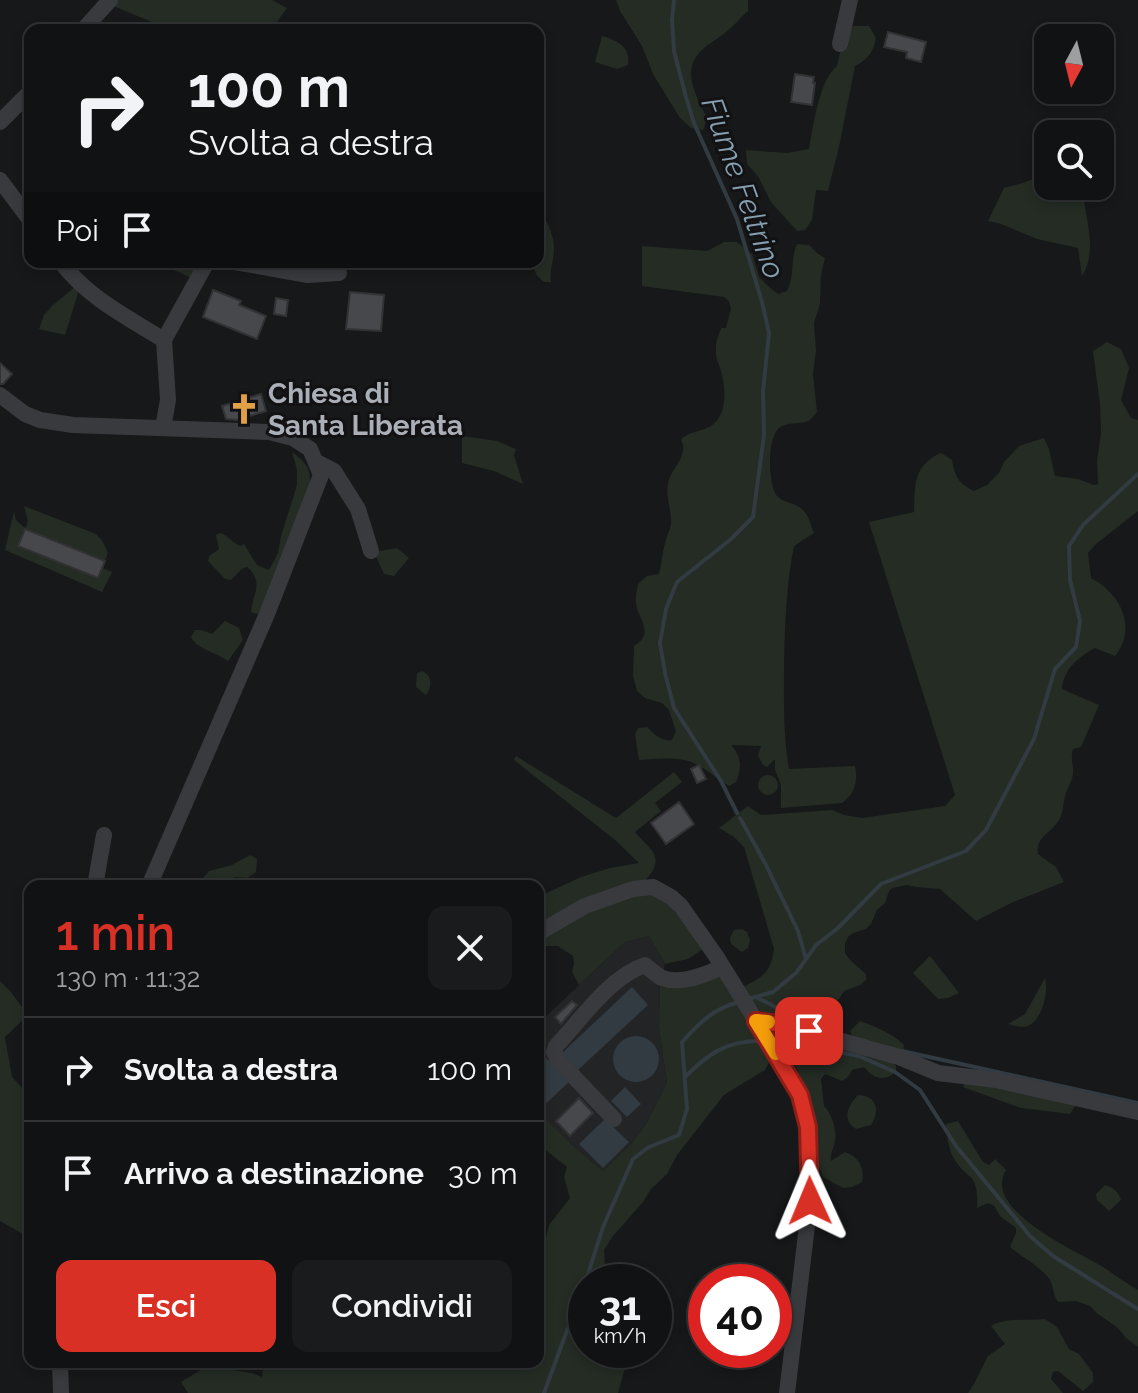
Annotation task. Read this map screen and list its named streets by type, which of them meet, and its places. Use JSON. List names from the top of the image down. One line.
{"water":["Fiume Feltrino"],"places":{"church":["Chiesa di Santa Liberata"]},"north":"bottom","page":{"turn":["100 m","Svolta a destra"],"then":"Poi","heading":["1 min","130 m · 11:32"],"list":[{"name":"Svolta a destra","value":"100 m"},{"name":"Arrivo a destinazione","value":"30 m"}],"buttons":["Esci","Condividi"],"speed":"31 km/h","limit":"40"}}
